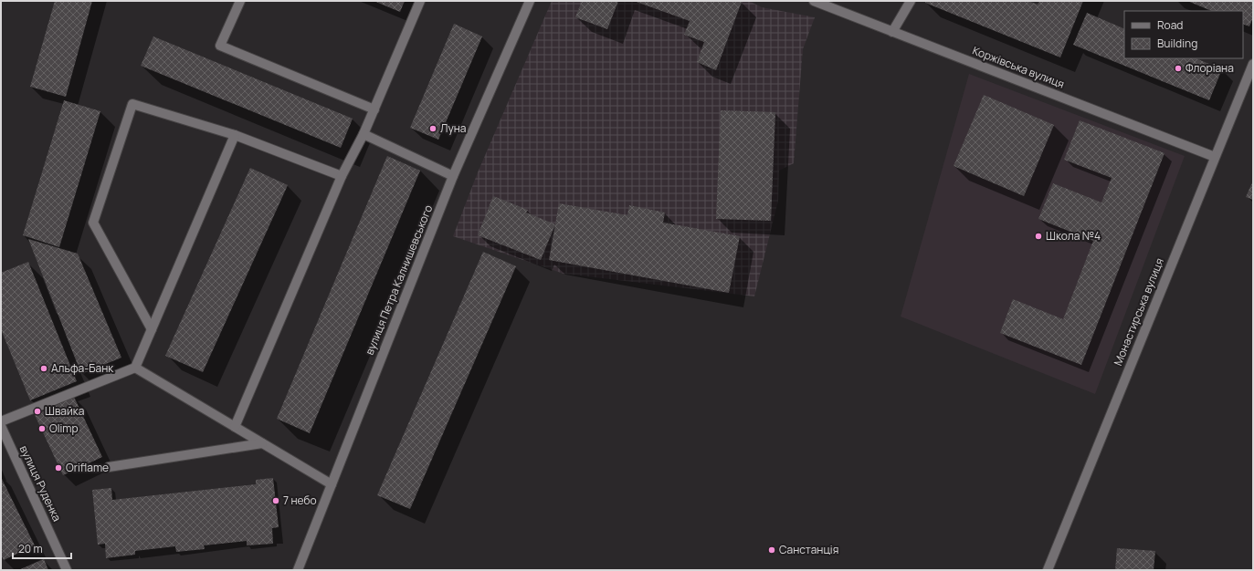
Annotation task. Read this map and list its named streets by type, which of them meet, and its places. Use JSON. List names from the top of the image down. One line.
{"streets":{"street":["Коржівська вулиця","вулиця Петра Калнишевського","Монастирська вулиця","вулиця Руденка"]},"crossings":[["Коржівська вулиця","Монастирська вулиця"]],"places":["Флоріана","Луна","Школа №4","Альфа-Банк","Швайка","Olimp","Oriflame","7 небо","Санстанція"],"legend":["Road","Building"],"scale_bar":"20 m"}
